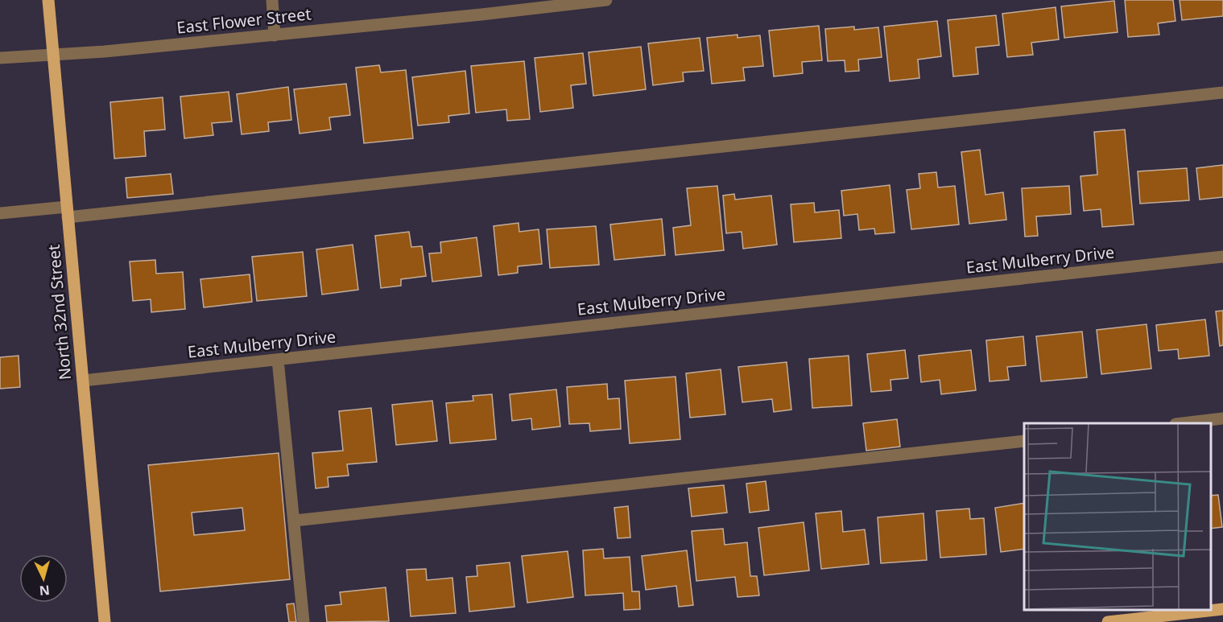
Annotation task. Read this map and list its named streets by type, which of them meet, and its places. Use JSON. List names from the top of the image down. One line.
{"streets":{"main road":["North 32nd Street"],"street":["East Flower Street","East Mulberry Drive"]},"crossings":[["East Flower Street","North 32nd Street"],["East Mulberry Drive","North 32nd Street"]],"north":"bottom"}
